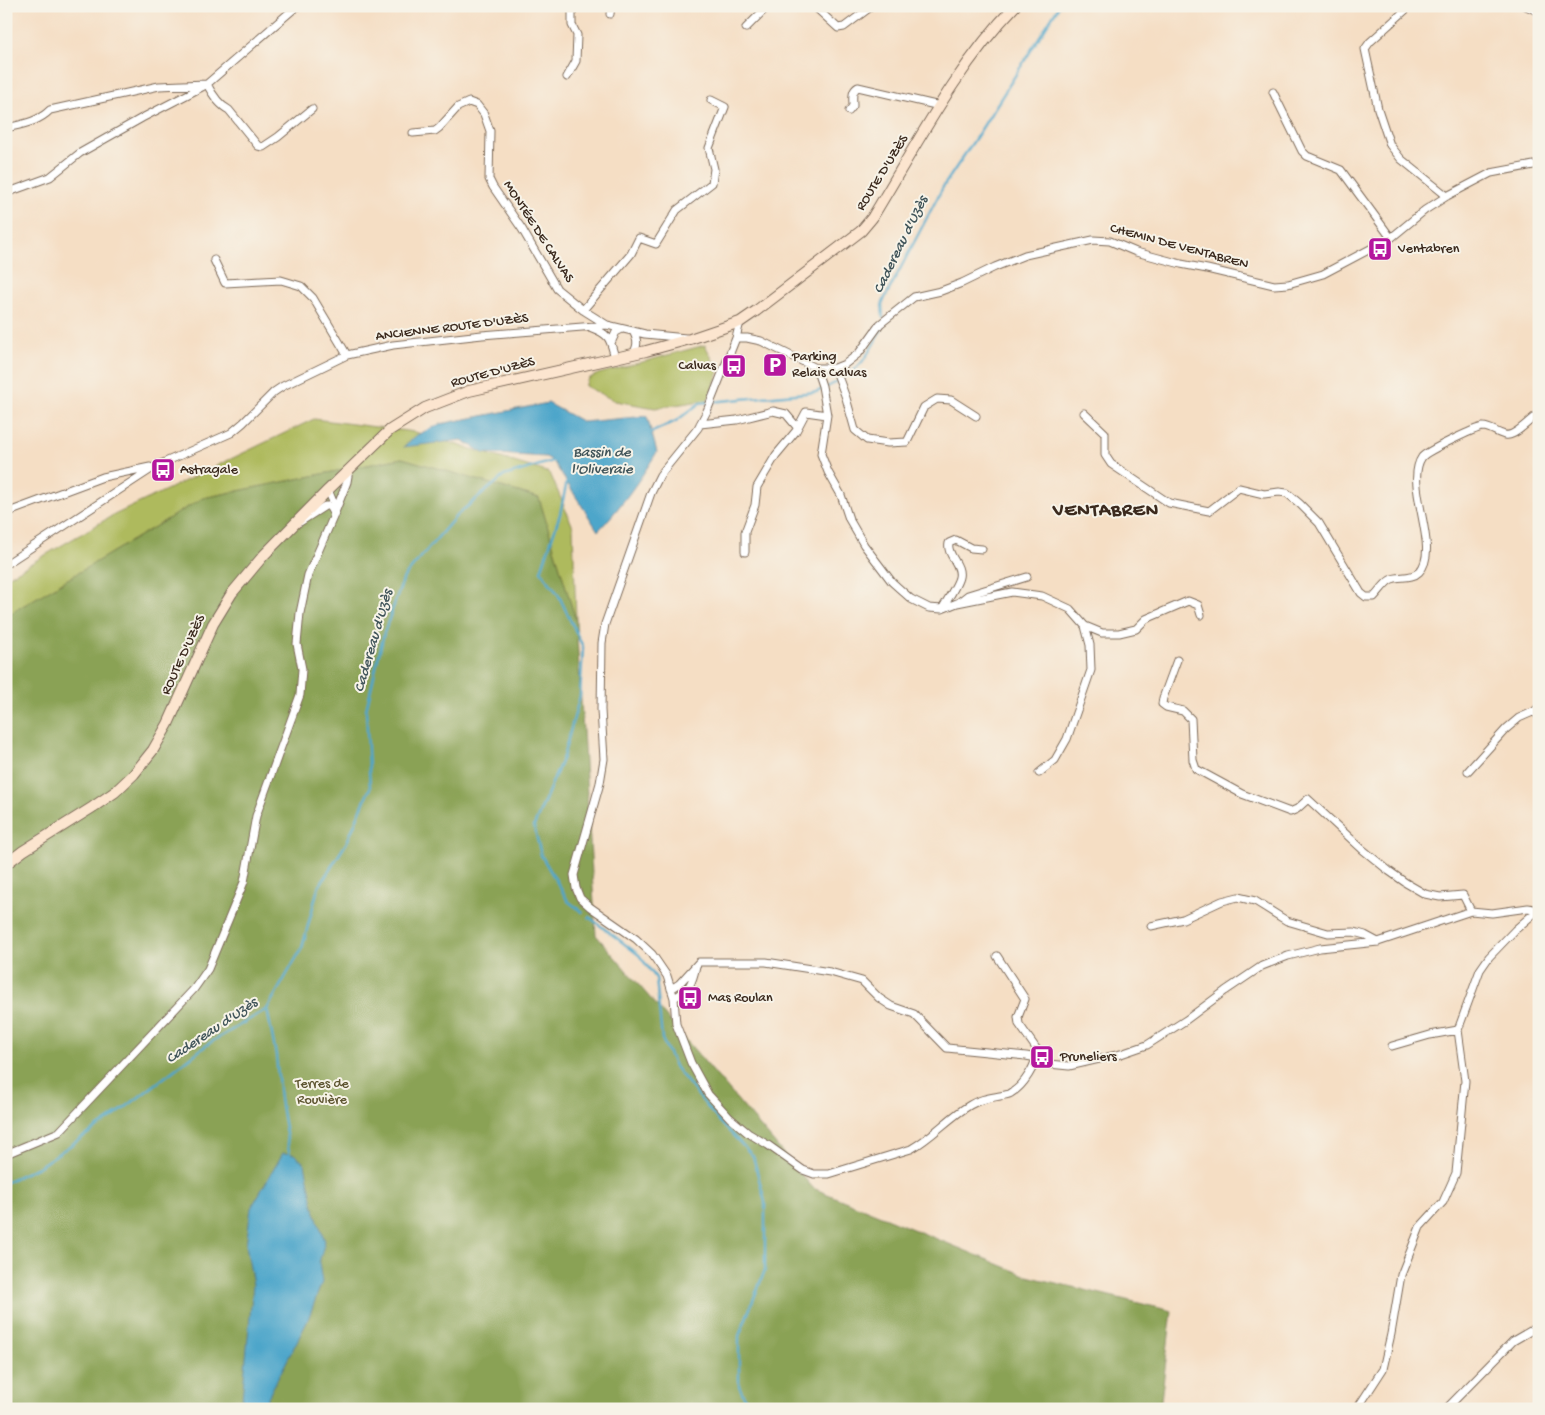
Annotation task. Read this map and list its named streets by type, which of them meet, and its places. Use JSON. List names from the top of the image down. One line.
{"streets":{"main road":["ROUTE D'UZÈS"],"street":["MONTÉE DE CALVAS","CHEMIN DE VENTABREN","ANCIENNE ROUTE D'UZÈS"]},"crossings":[["ROUTE D'UZÈS","ANCIENNE ROUTE D'UZÈS"],["MONTÉE DE CALVAS","ANCIENNE ROUTE D'UZÈS"]],"districts":["VENTABREN"],"water":["Cadereau d'Uzès","Bassin de l'Oliveraie"],"parks":["Terres de Rouvière"],"places":{"bus stop":["Ventabren","Calvas","Astragale","Mas Roulan","Pruneliers"],"parking":["Parking Relais Calvas"]}}
